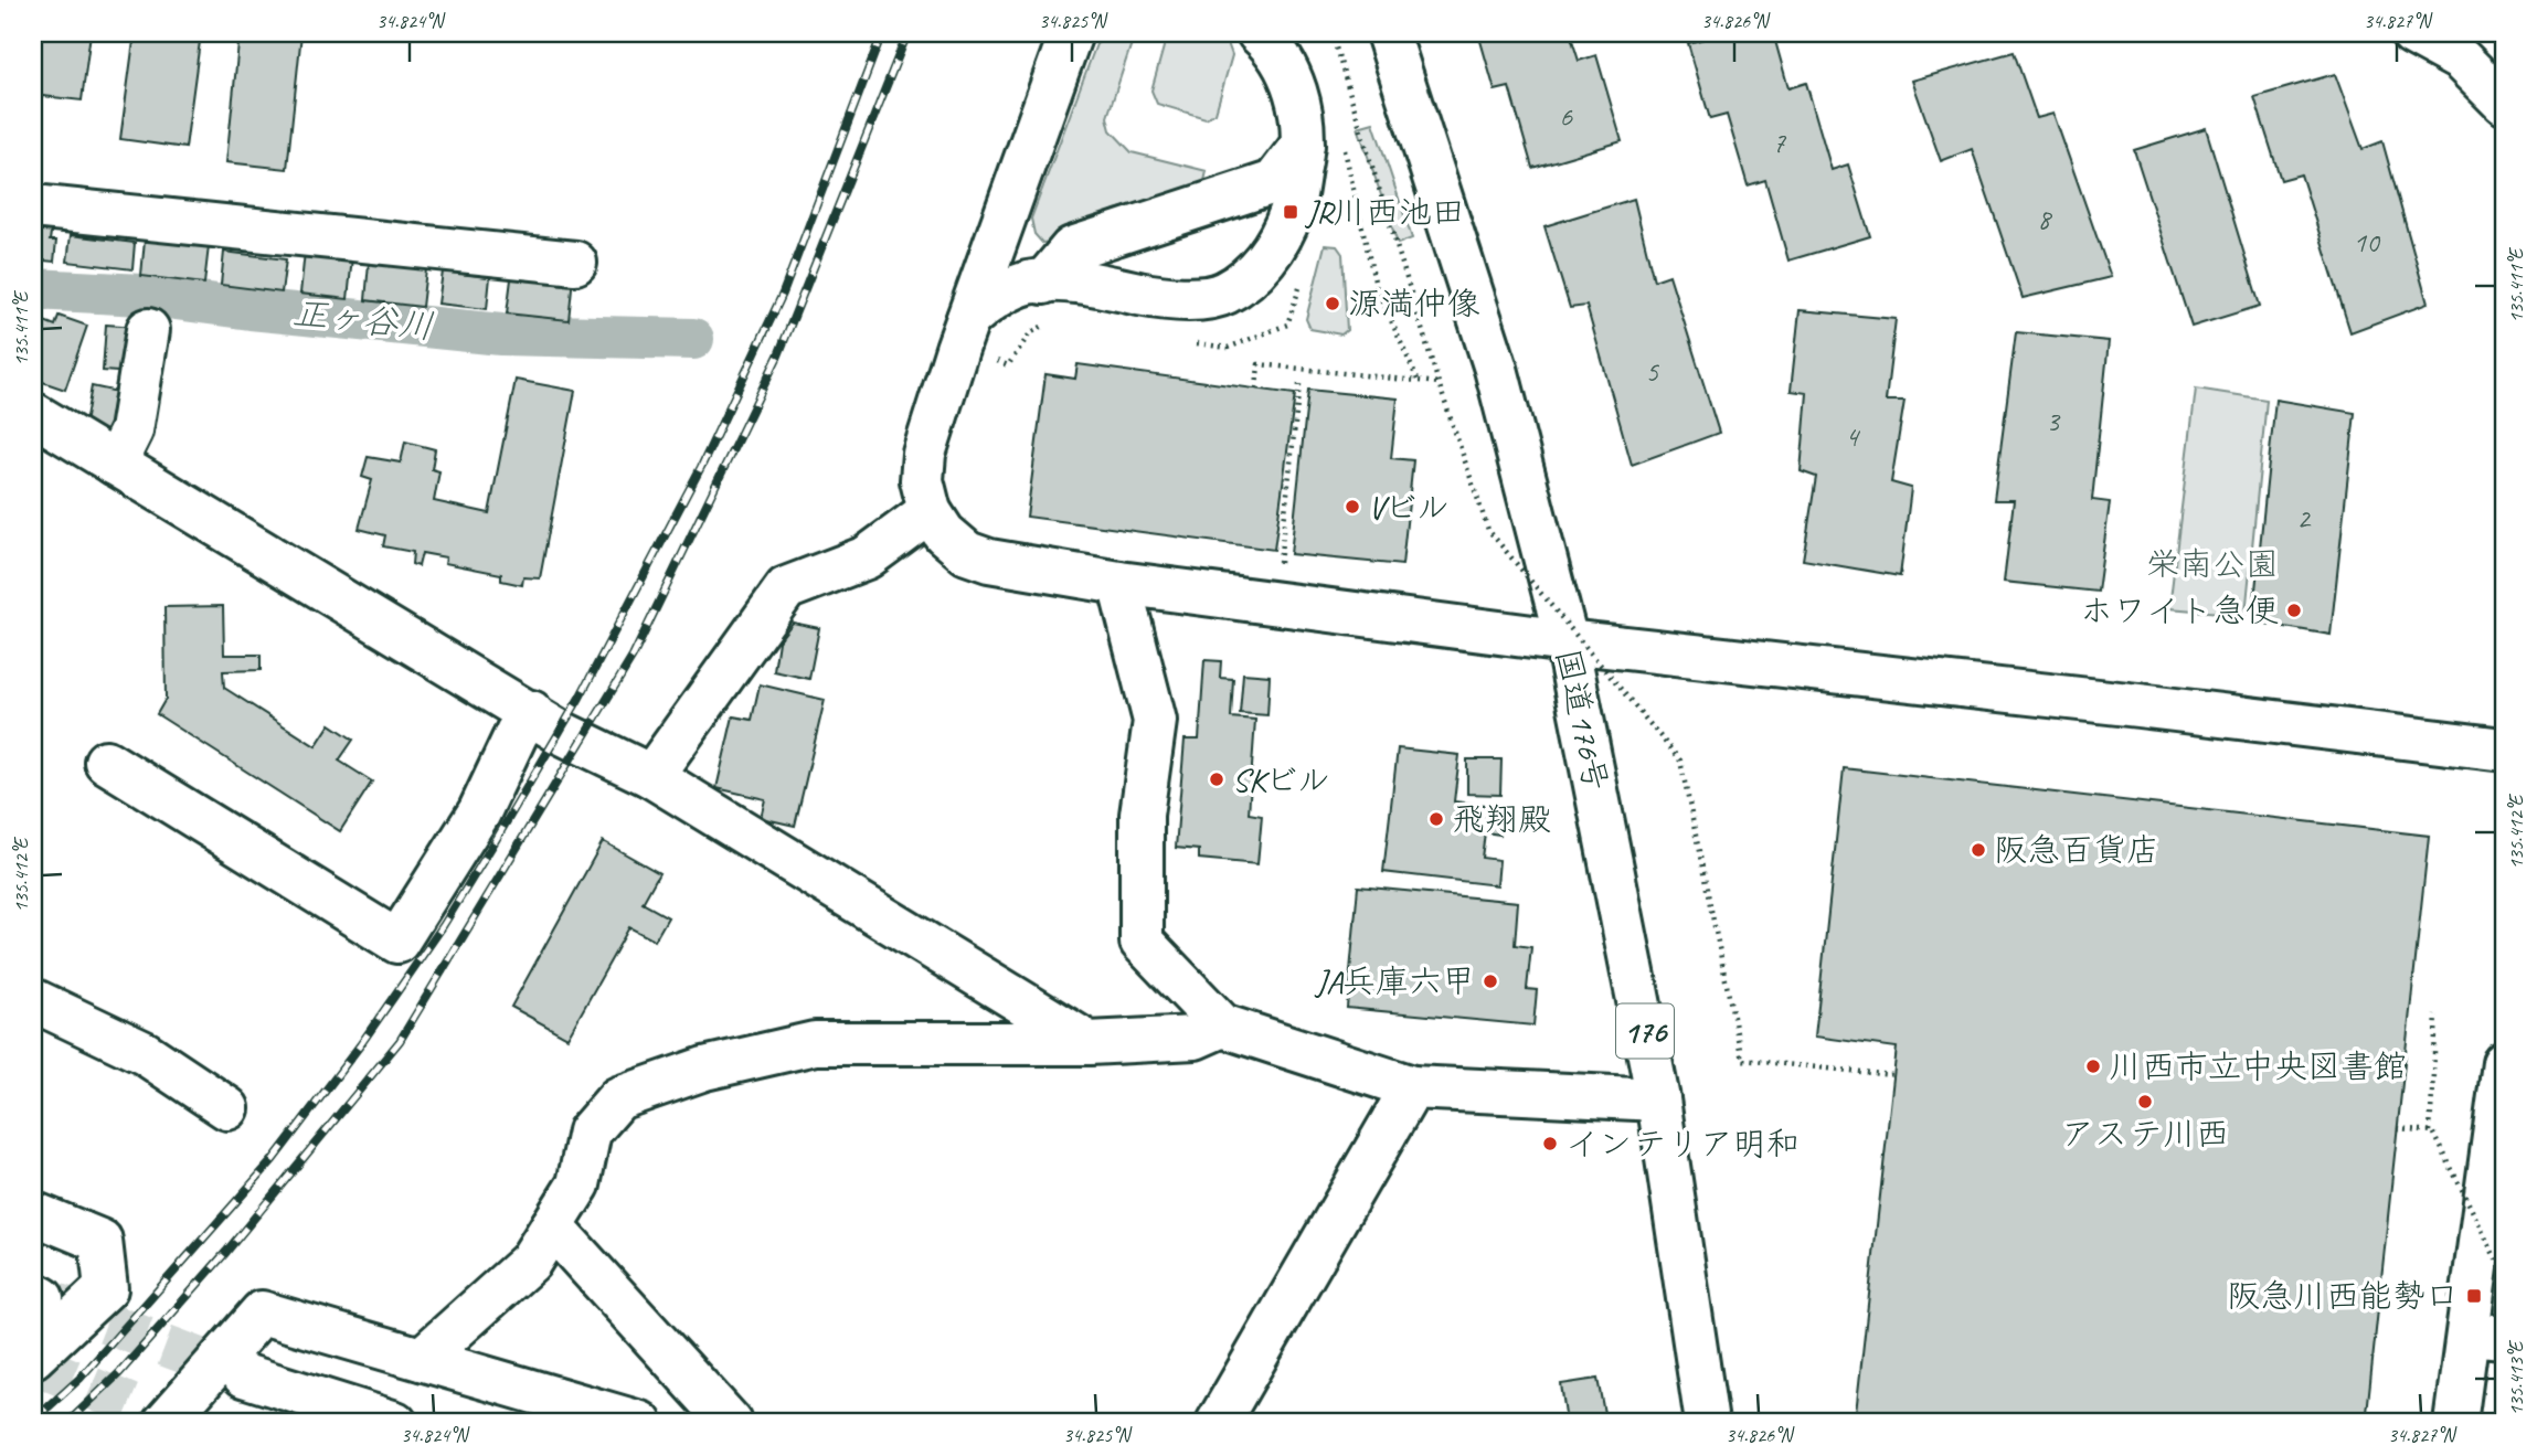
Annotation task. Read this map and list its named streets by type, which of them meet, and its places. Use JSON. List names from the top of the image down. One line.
{"streets":{"main road":["国道176号","176"]},"water":["正ヶ谷川"],"parks":["栄南公園"],"places":{"transit":["JR川西池田","阪急川西能勢口"],"other":["源満仲像","Vビル","ホワイト急便","SKビル","飛翔殿","阪急百貨店","JA兵庫六甲","川西市立中央図書館","アステ川西","インテリア明和"]},"house_numbers":["6","7","8","10","5","3","4","2"],"coordinates":["34.824°N","34.825°N","34.826°N","34.827°N","135.411°E","135.412°E","135.413°E"]}
